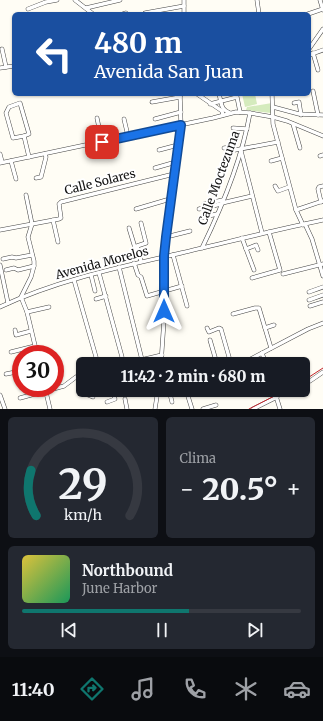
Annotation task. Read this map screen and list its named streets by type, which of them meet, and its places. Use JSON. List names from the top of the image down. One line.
{"streets":{"street":["Calle Moctezuma","Calle Solares","Avenida Morelos"]},"crossings":[["Calle Moctezuma","Avenida Morelos"]],"page":{"turn":["480 m","Avenida San Juan"],"limit":"30","trip":"11:42 · 2 min · 680 m","tile":"Clima","heat":["−","20.5°","+"],"song":["Northbound","June Harbor"],"tabs":"11:40","gauge":["29","km/h"]}}
